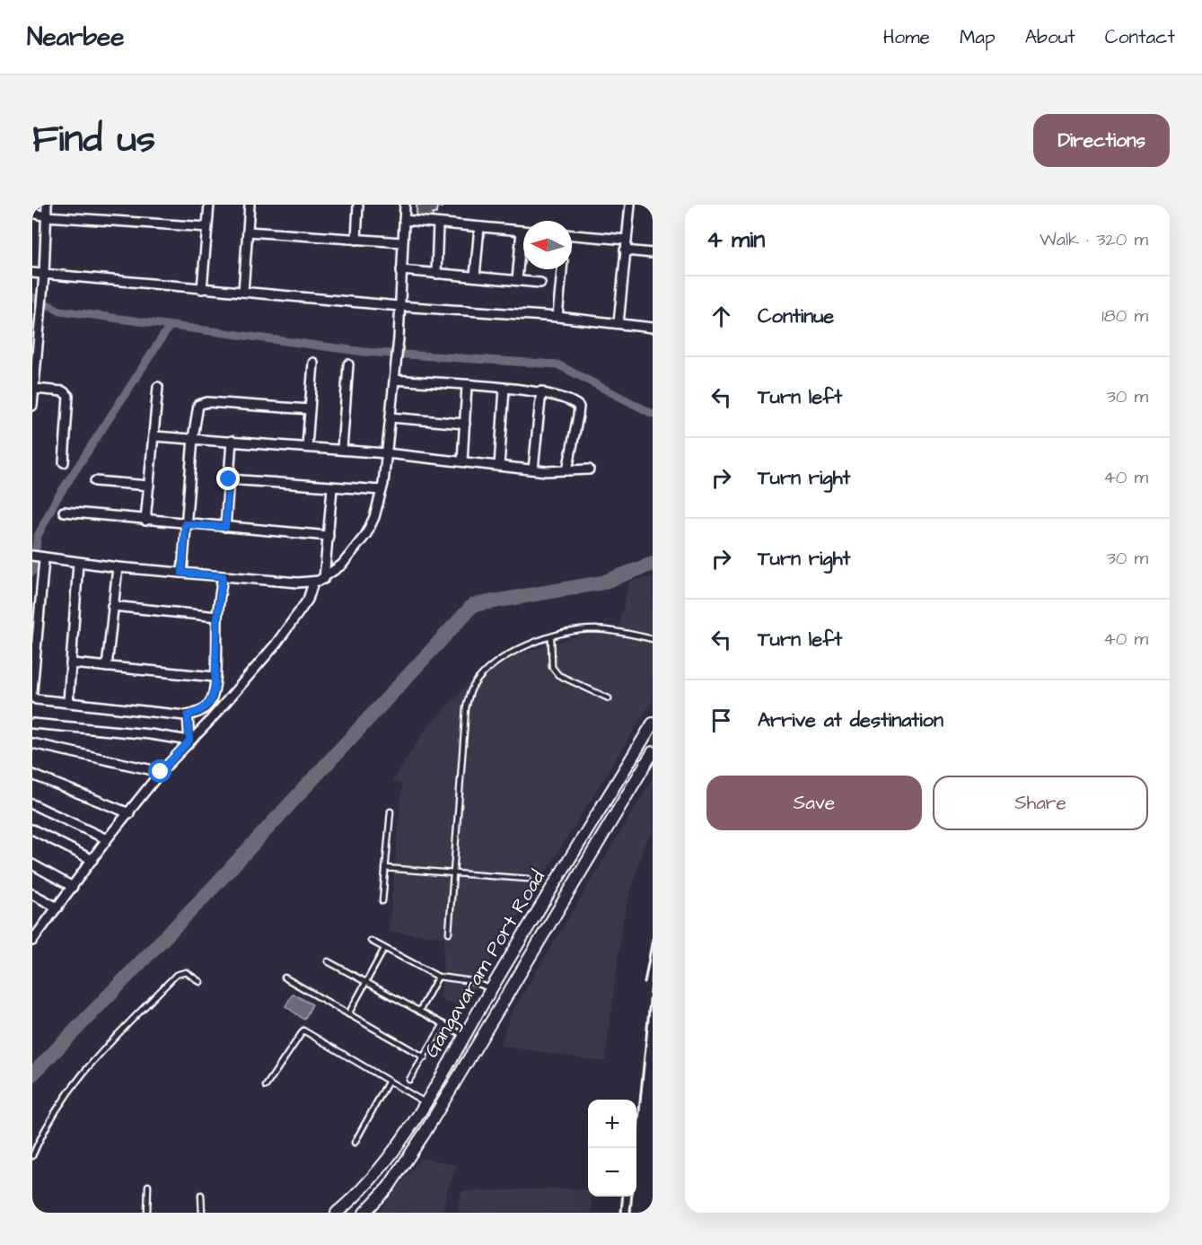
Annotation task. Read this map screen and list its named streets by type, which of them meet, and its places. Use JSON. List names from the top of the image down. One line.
{"streets":{"street":["Gangavaram Port Road"]},"north":"left","page":{"header":"Nearbee","nav":["Home","Map","About","Contact"],"title":"Find us","buttons":["Directions",["Save","Share"]],"heading":["4 min","Walk · 320 m"],"list":[["Continue","180 m"],["Turn left","30 m"],["Turn right","40 m"],["Turn right","30 m"],["Turn left","40 m"],"Arrive at destination"],"map_buttons":["+","−"]}}
